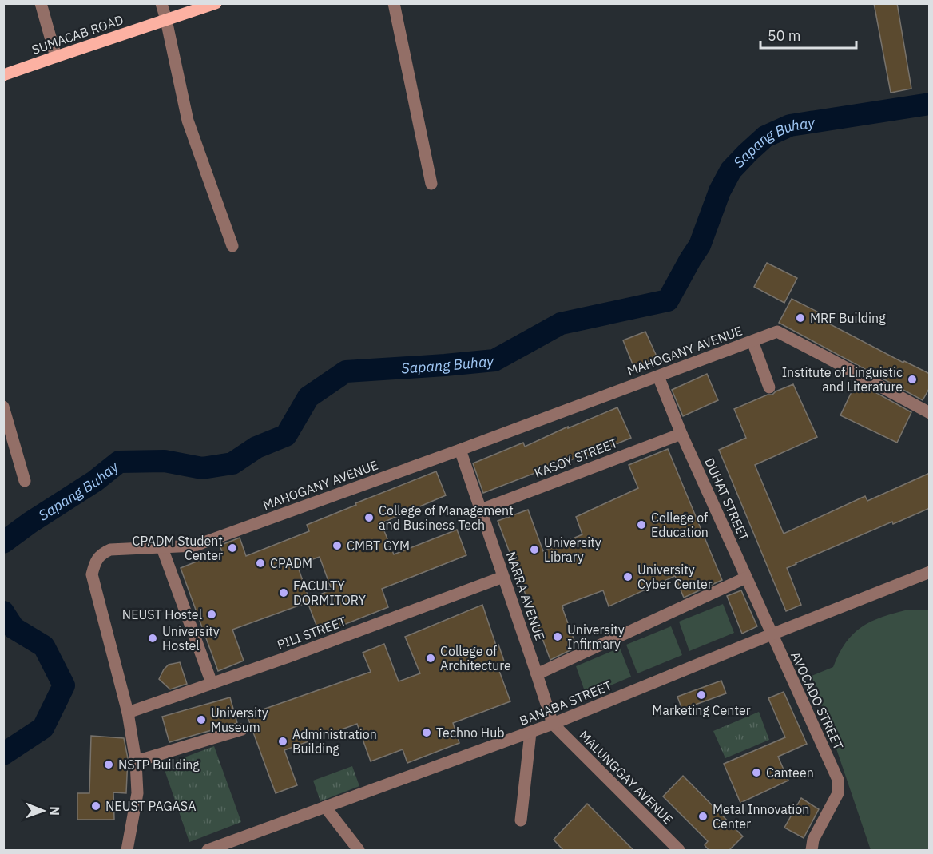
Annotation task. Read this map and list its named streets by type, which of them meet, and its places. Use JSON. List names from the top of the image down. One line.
{"streets":{"main road":["SUMACAB ROAD"],"street":["MAHOGANY AVENUE","KASOY STREET","DUHAT STREET","NARRA AVENUE","PILI STREET","AVOCADO STREET","BANABA STREET","MALUNGGAY AVENUE"]},"crossings":[["MAHOGANY AVENUE","DUHAT STREET"],["MAHOGANY AVENUE","NARRA AVENUE"],["MAHOGANY AVENUE","PILI STREET"],["KASOY STREET","DUHAT STREET"],["KASOY STREET","NARRA AVENUE"],["DUHAT STREET","AVOCADO STREET"],["DUHAT STREET","BANABA STREET"],["NARRA AVENUE","PILI STREET"],["NARRA AVENUE","BANABA STREET"],["NARRA AVENUE","MALUNGGAY AVENUE"],["AVOCADO STREET","BANABA STREET"],["BANABA STREET","MALUNGGAY AVENUE"]],"water":["Sapang Buhay"],"places":["MRF Building","Institute of Linguistic and Literature","College of Management and Business Tech","College of Education","CMBT GYM","CPADM Student Center","University Library","CPADM","University Cyber Center","FACULTY DORMITORY","NEUST Hostel","University Infirmary","University Hostel","College of Architecture","Marketing Center","University Museum","Techno Hub","Administration Building","NSTP Building","Canteen","NEUST PAGASA","Metal Innovation Center"],"scale_bar":"50 m","north":"right"}
